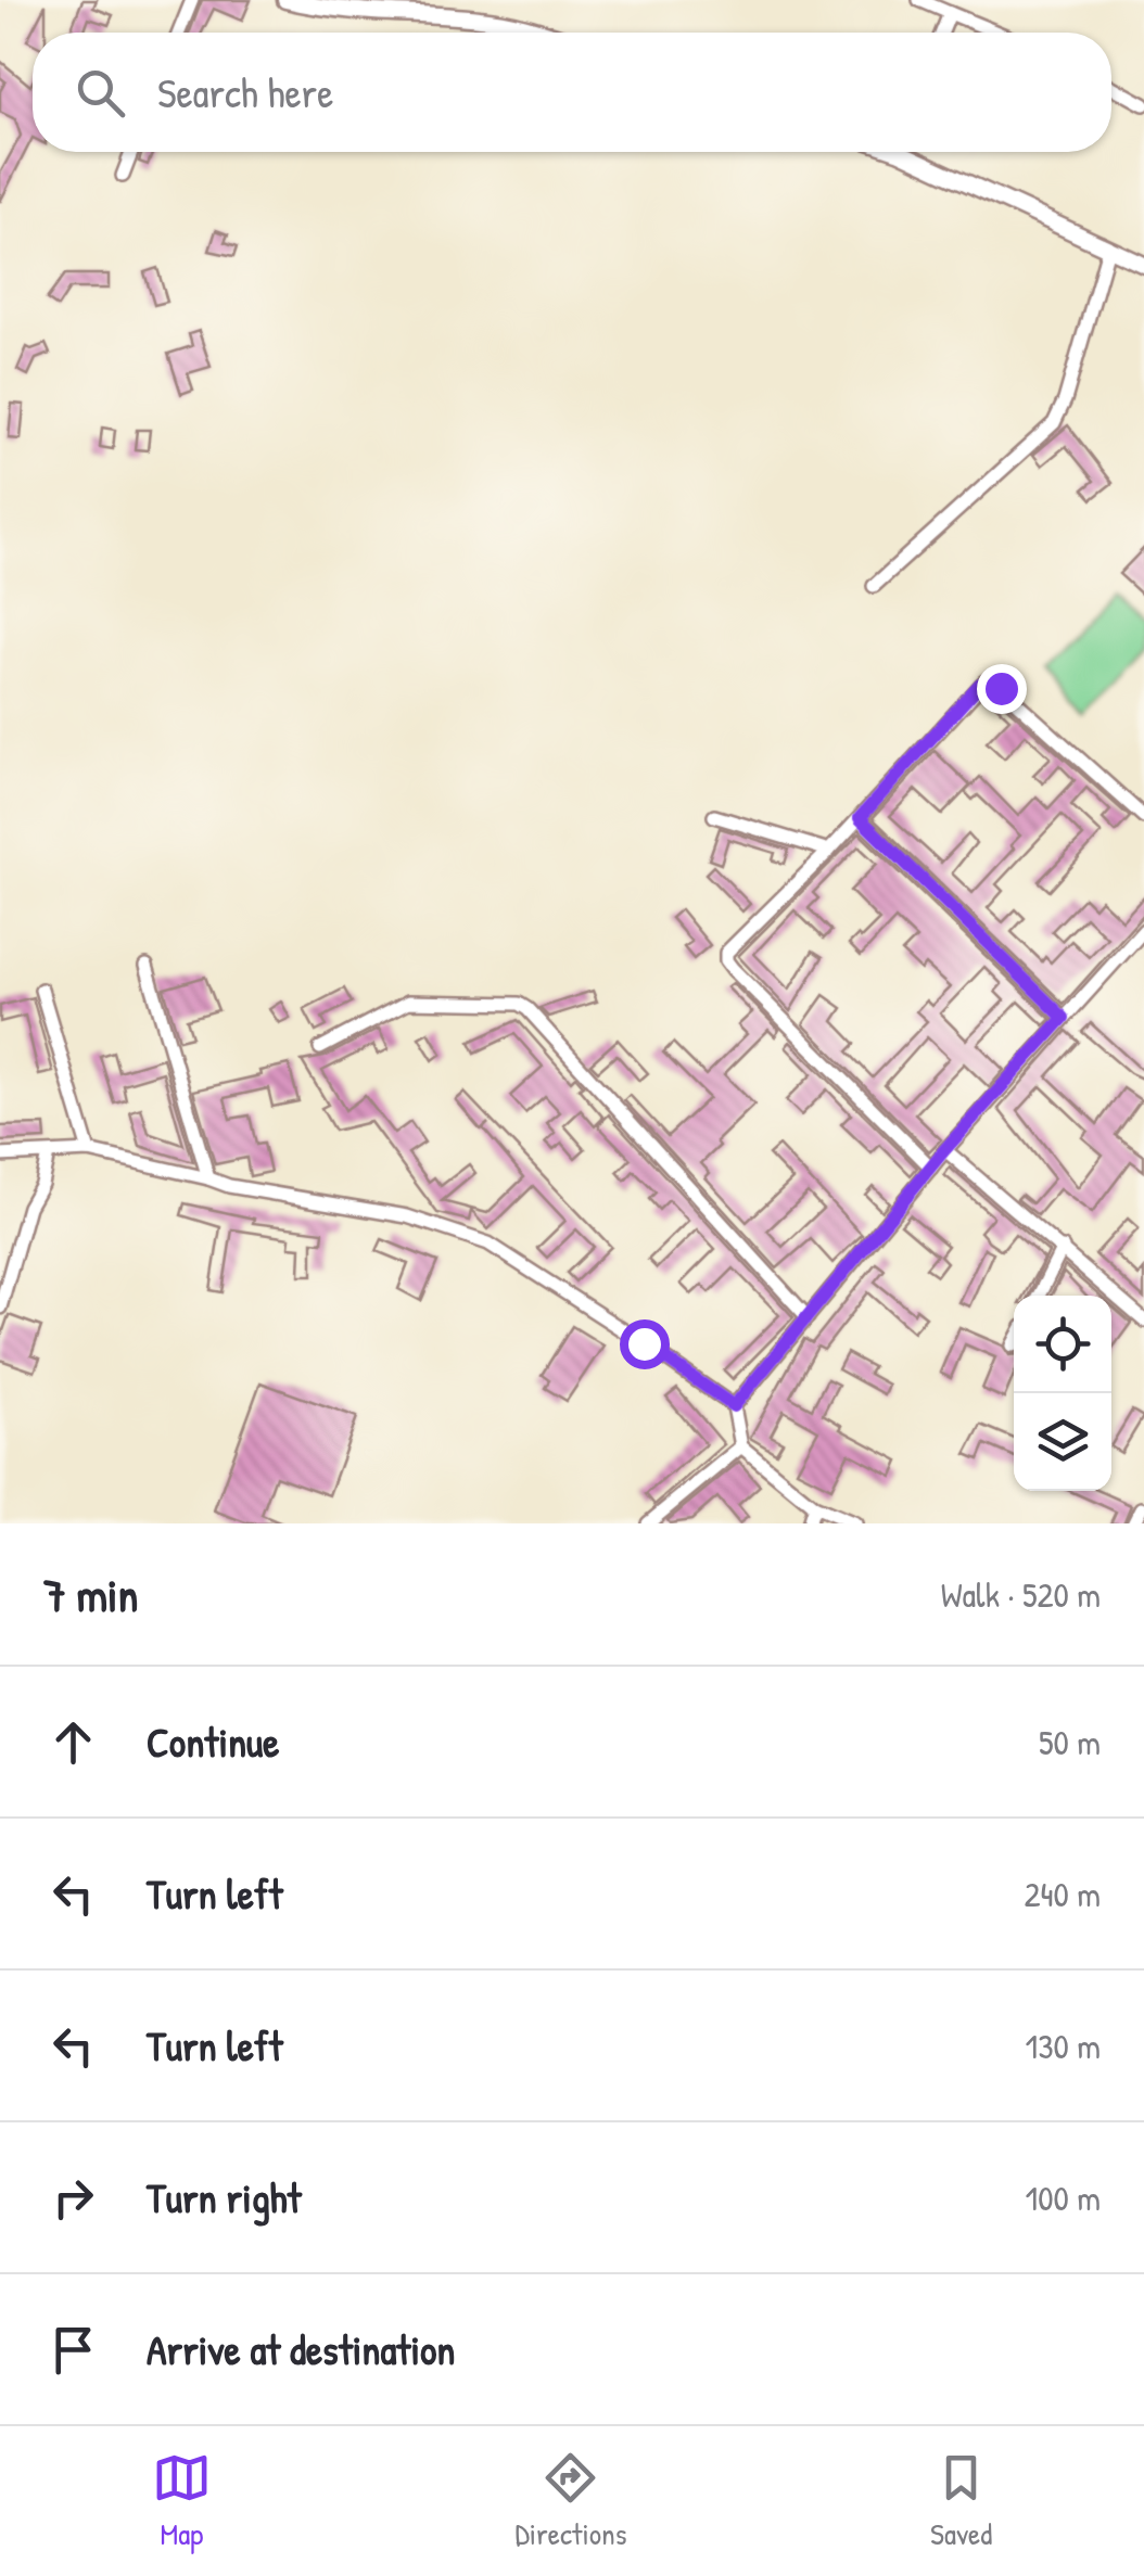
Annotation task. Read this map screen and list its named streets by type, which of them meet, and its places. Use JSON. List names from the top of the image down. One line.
{"page":{"search":"Search here","heading":["7 min","Walk · 520 m"],"list":[["Continue","50 m"],["Turn left","240 m"],["Turn left","130 m"],["Turn right","100 m"],"Arrive at destination"],"nav":["Map","Directions","Saved"]}}
